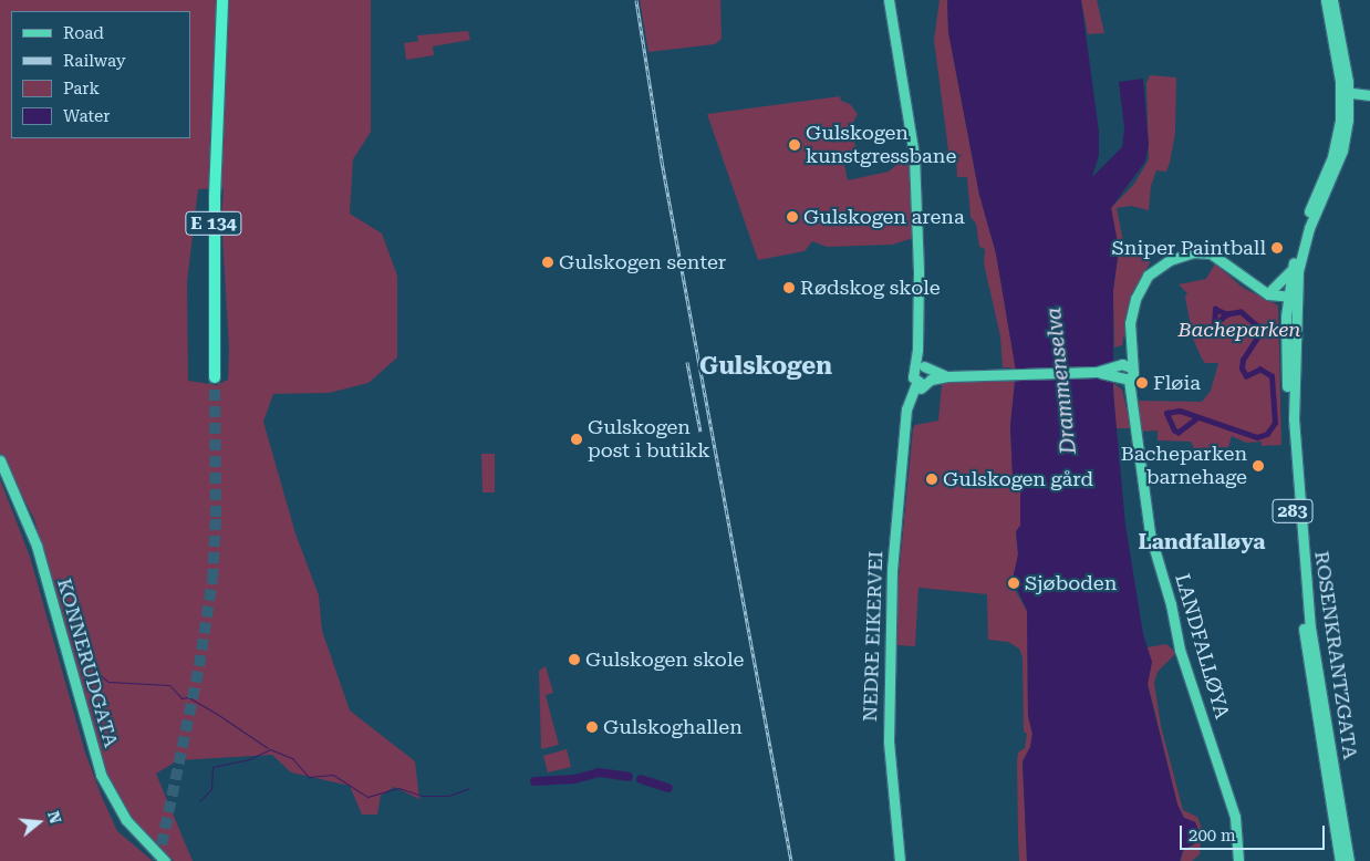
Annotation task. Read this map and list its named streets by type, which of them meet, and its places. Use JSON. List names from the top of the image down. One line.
{"streets":{"highway":["E 134"],"main road":["283","NEDRE EIKERVEI","LANDFALLØYA","ROSENKRANTZGATA","KONNERUDGATA"]},"crossings":[["283","ROSENKRANTZGATA"]],"districts":["Gulskogen","Landfalløya"],"water":["Drammenselva"],"parks":["Bacheparken"],"places":["Gulskogen kunstgressbane","Gulskogen arena","Sniper Paintball","Gulskogen senter","Rødskog skole","Fløia","Gulskogen post i butikk","Bacheparken barnehage","Gulskogen gård","Sjøboden","Gulskogen skole","Gulskoghallen"],"legend":["Road","Railway","Park","Water"],"scale_bar":"200 m","north":"right"}
